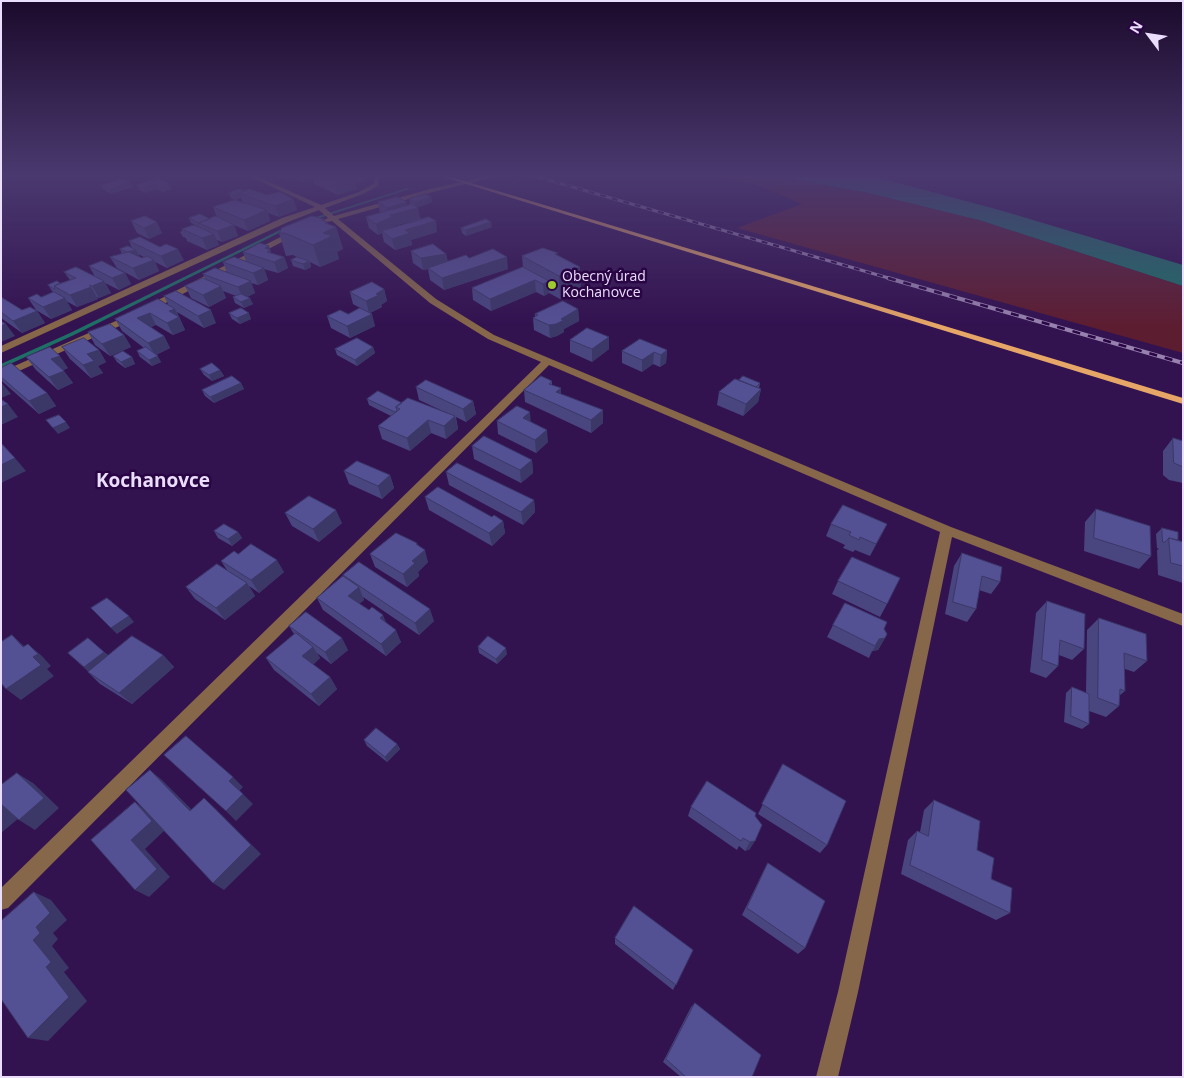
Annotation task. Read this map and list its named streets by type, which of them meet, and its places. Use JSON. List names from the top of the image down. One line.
{"districts":["Kochanovce"],"places":["Obecný úrad Kochanovce"],"north":"top left"}
